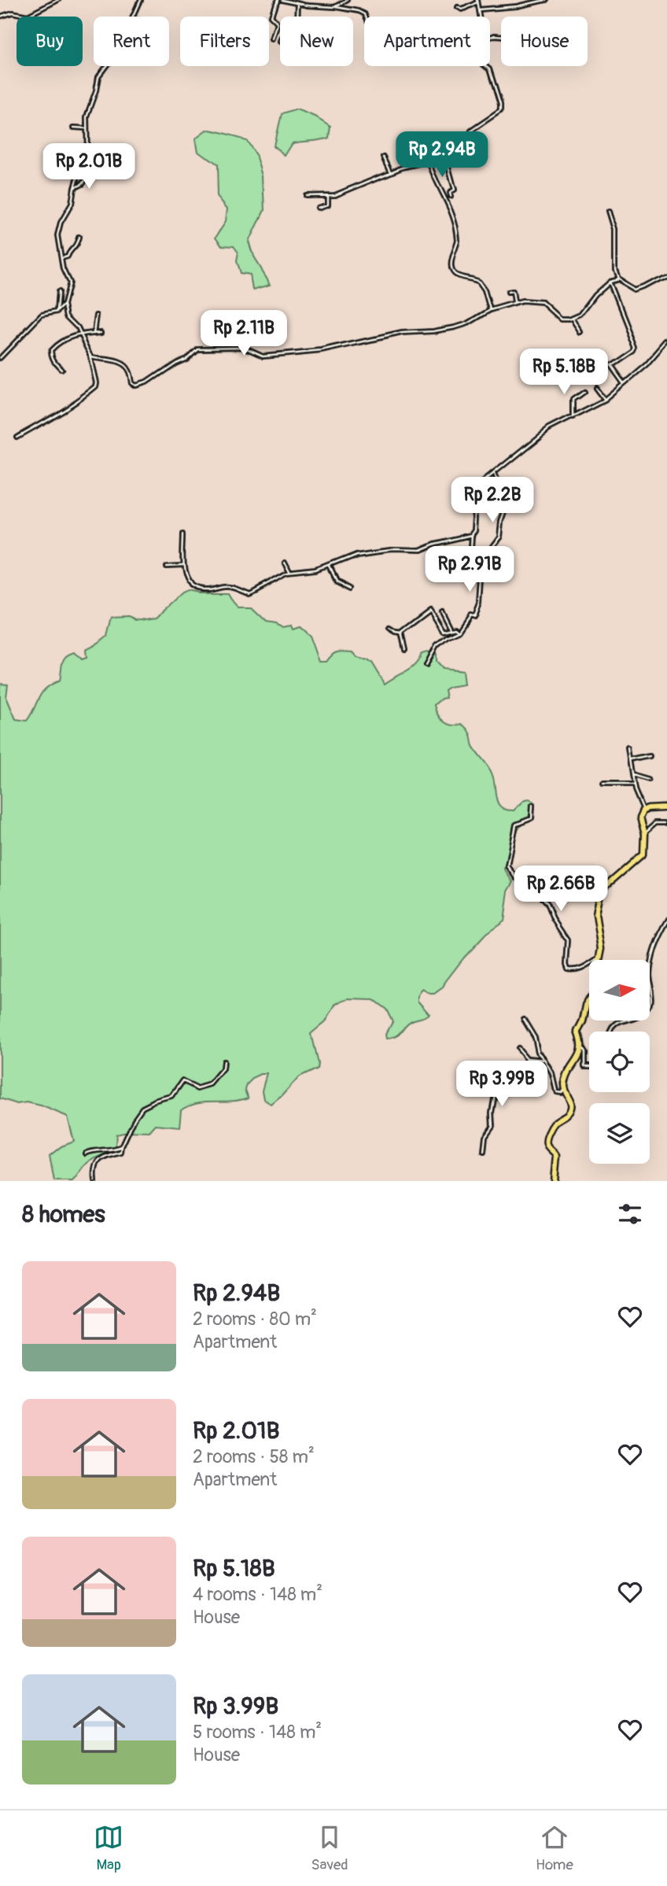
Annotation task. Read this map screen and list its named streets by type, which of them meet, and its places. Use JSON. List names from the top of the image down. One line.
{"north":"right","page":{"chip":["Buy","Rent","Filters","New","Apartment","House"],"price":["Rp 2.94B","Rp 2.01B","Rp 2.11B","Rp 5.18B","Rp 2.2B","Rp 2.91B","Rp 2.66B","Rp 3.99B"],"heading":"8 homes","list":[{"name":"Rp 2.94B","note":"2 rooms · 80 m² · Apartment"},{"name":"Rp 2.01B","note":"2 rooms · 58 m² · Apartment"},{"name":"Rp 5.18B","note":"4 rooms · 148 m² · House"},{"name":"Rp 3.99B","note":"5 rooms · 148 m² · House"}],"tabs":["Map","Saved","Home"]}}
